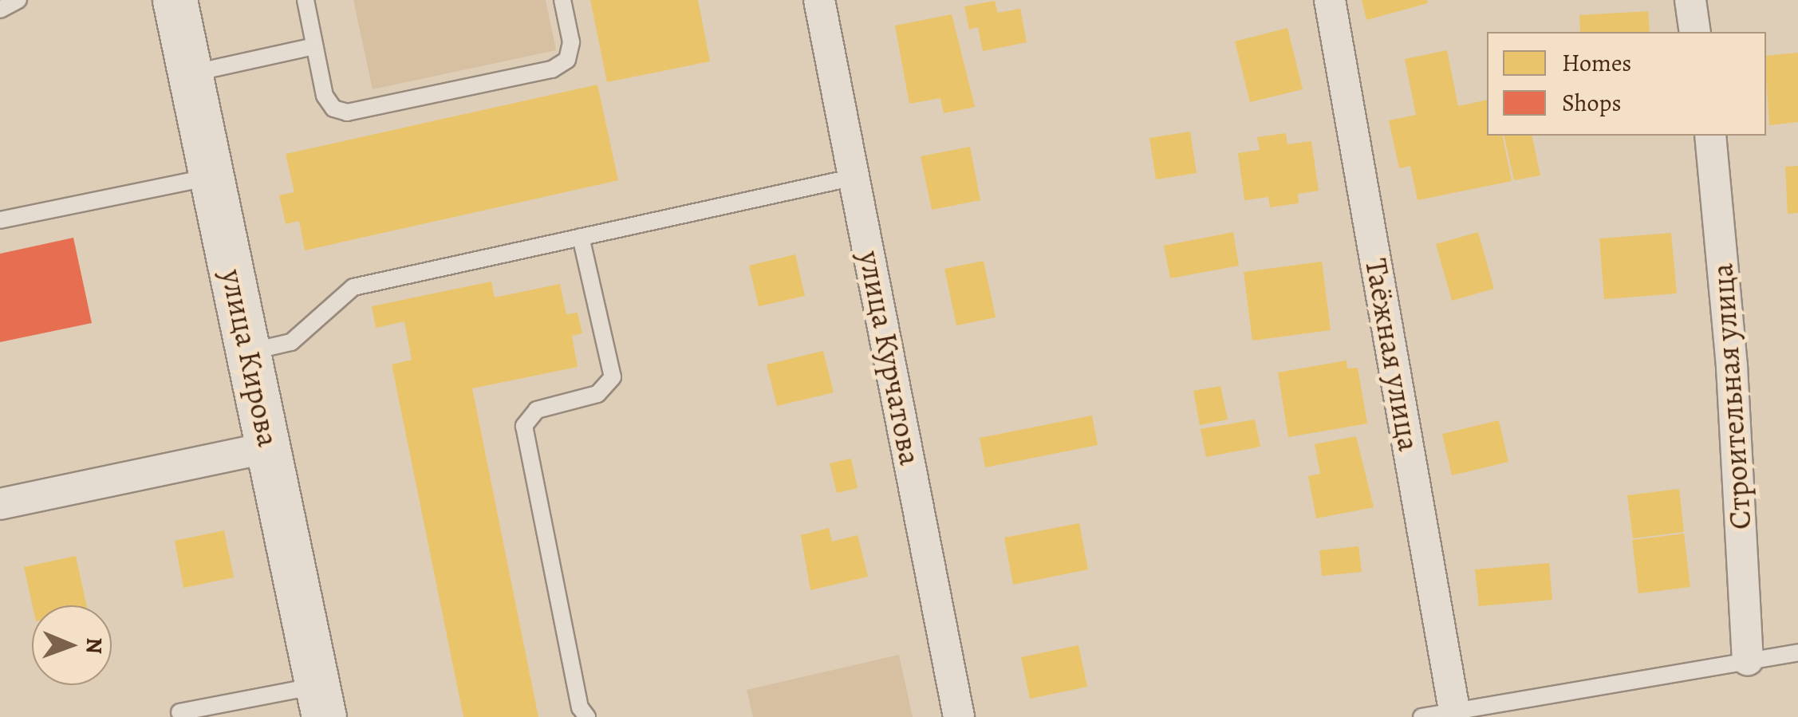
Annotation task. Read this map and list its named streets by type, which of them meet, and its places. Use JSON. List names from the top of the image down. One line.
{"streets":{"street":["Таёжная улица","улица Кирова","улица Курчатова","Строительная улица"]},"legend":["Homes","Shops"],"north":"right"}
